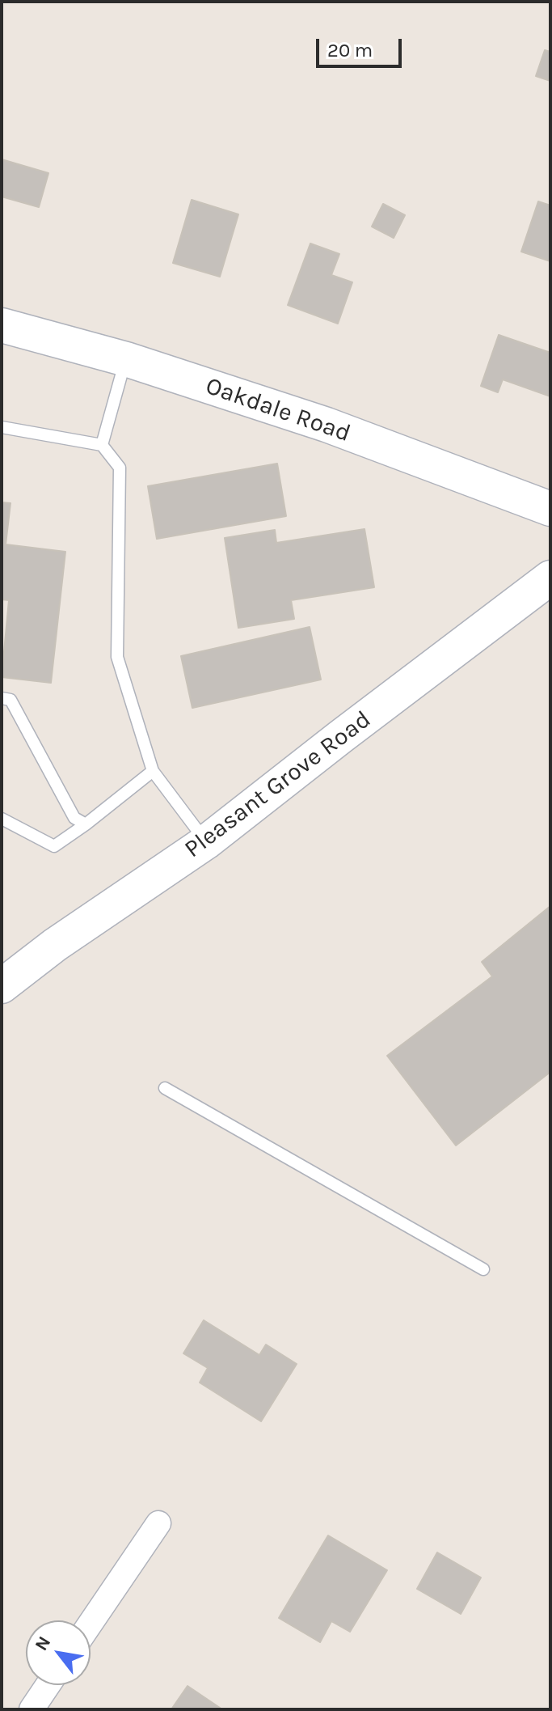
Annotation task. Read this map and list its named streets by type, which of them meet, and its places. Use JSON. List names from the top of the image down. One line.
{"streets":{"street":["Oakdale Road","Pleasant Grove Road"]},"scale_bar":"20 m","north":"top left"}
